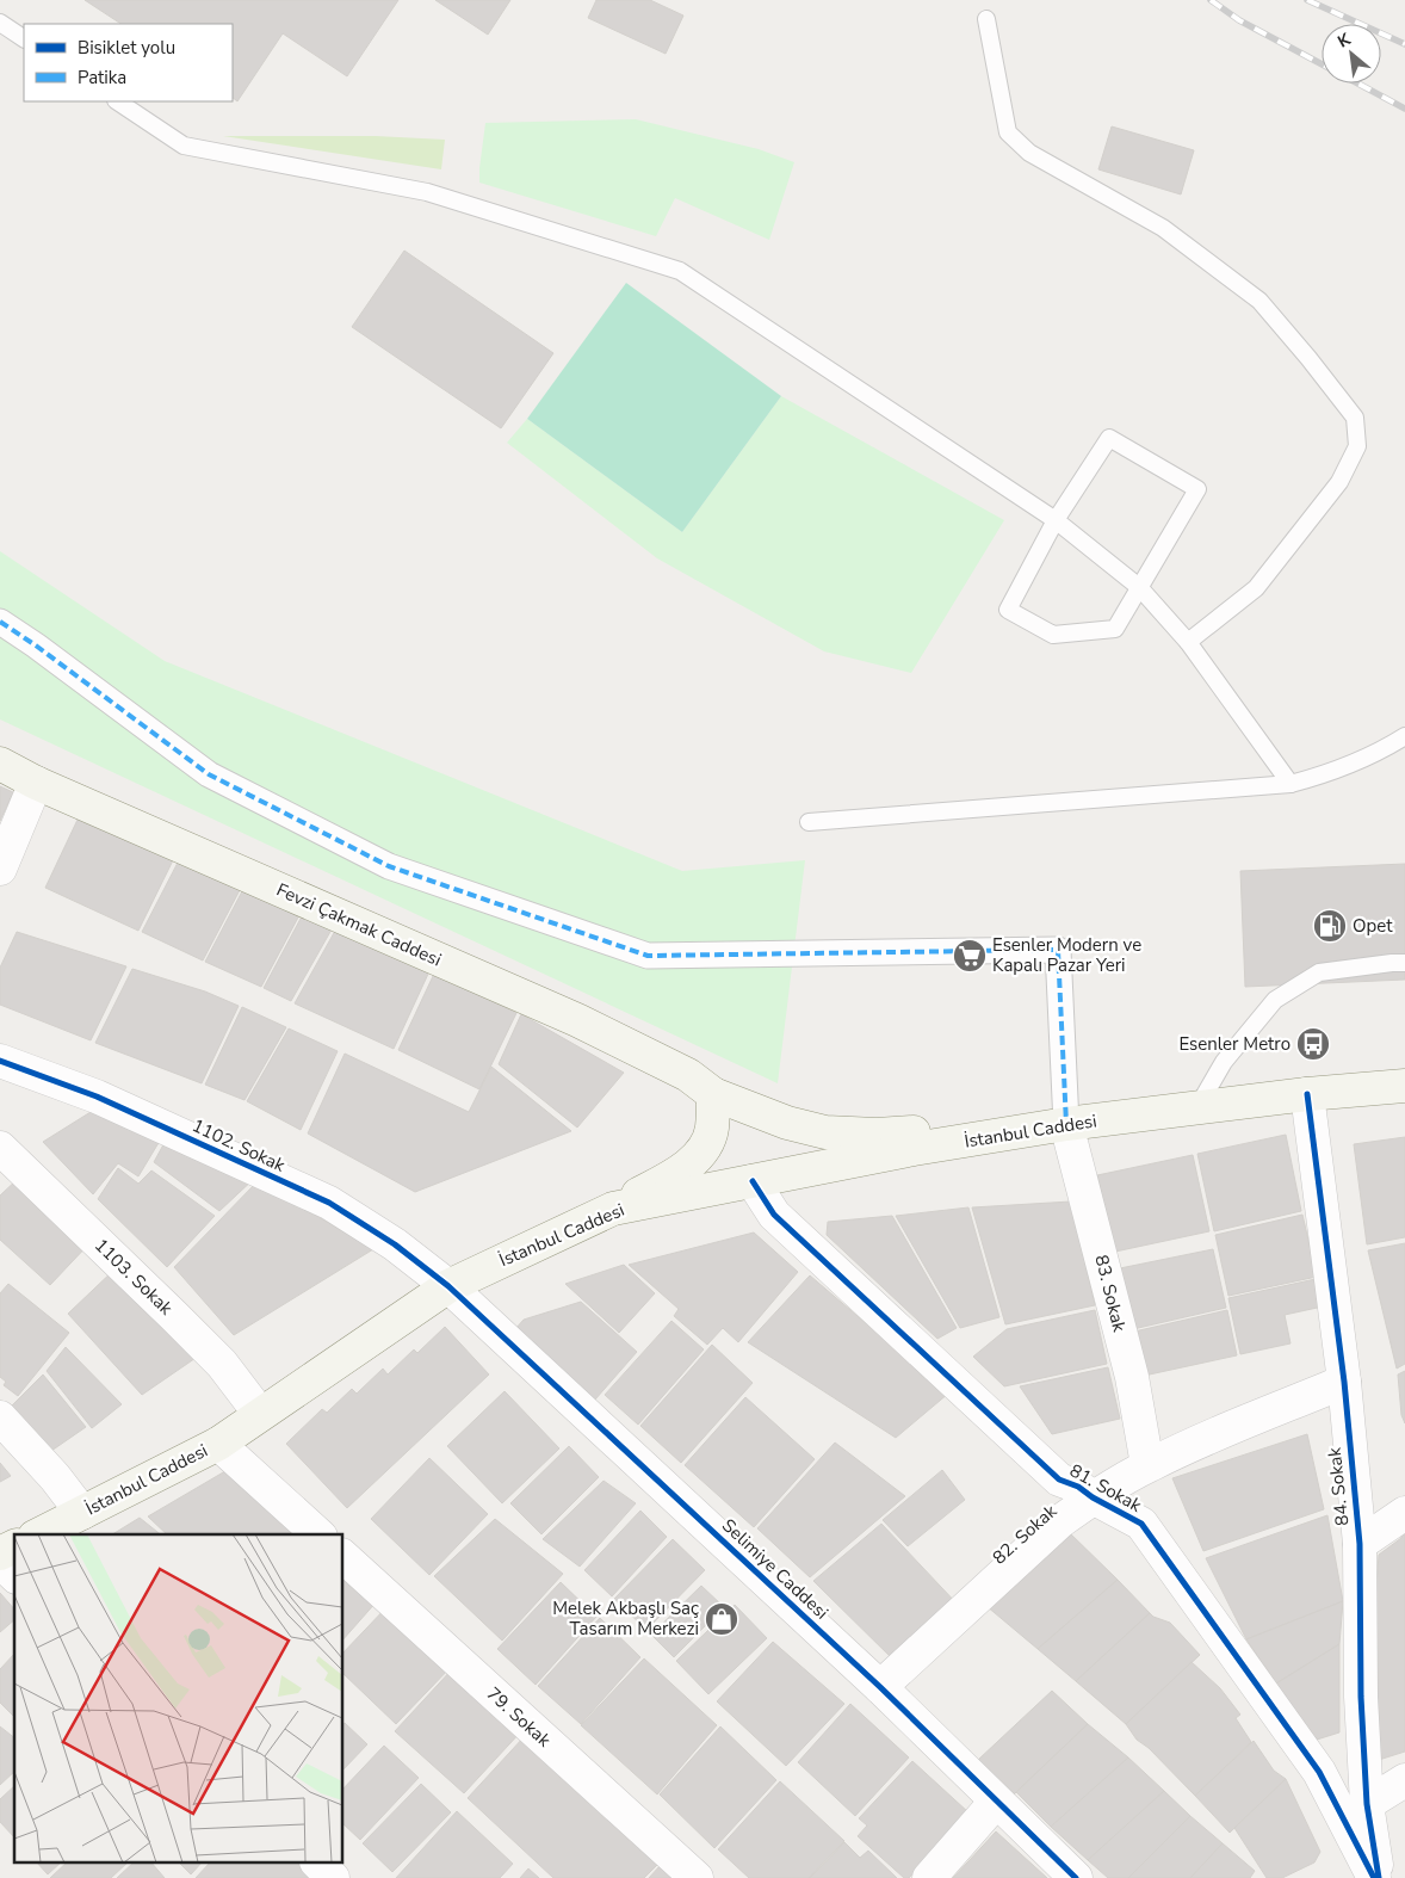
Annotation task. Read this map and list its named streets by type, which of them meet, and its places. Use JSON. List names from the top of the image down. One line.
{"streets":{"main road":["Fevzi Çakmak Caddesi","İstanbul Caddesi"],"street":["1102. Sokak","1103. Sokak","83. Sokak","84. Sokak","81. Sokak","82. Sokak","Selimiye Caddesi","79. Sokak"]},"crossings":[["Fevzi Çakmak Caddesi","İstanbul Caddesi"],["Fevzi Çakmak Caddesi","83. Sokak"],["İstanbul Caddesi","1102. Sokak"],["İstanbul Caddesi","1103. Sokak"],["İstanbul Caddesi","83. Sokak"],["İstanbul Caddesi","84. Sokak"],["İstanbul Caddesi","81. Sokak"],["İstanbul Caddesi","Selimiye Caddesi"],["1102. Sokak","Selimiye Caddesi"],["83. Sokak","82. Sokak"],["84. Sokak","82. Sokak"],["81. Sokak","82. Sokak"],["82. Sokak","Selimiye Caddesi"]],"places":{"fuel station":["Opet"],"supermarket":["Esenler Modern ve Kapalı Pazar Yeri"],"bus stop":["Esenler Metro"],"shop":["Melek Akbaşlı Saç Tasarım Merkezi"]},"legend":["Bisiklet yolu","Patika"],"north":"top left"}
